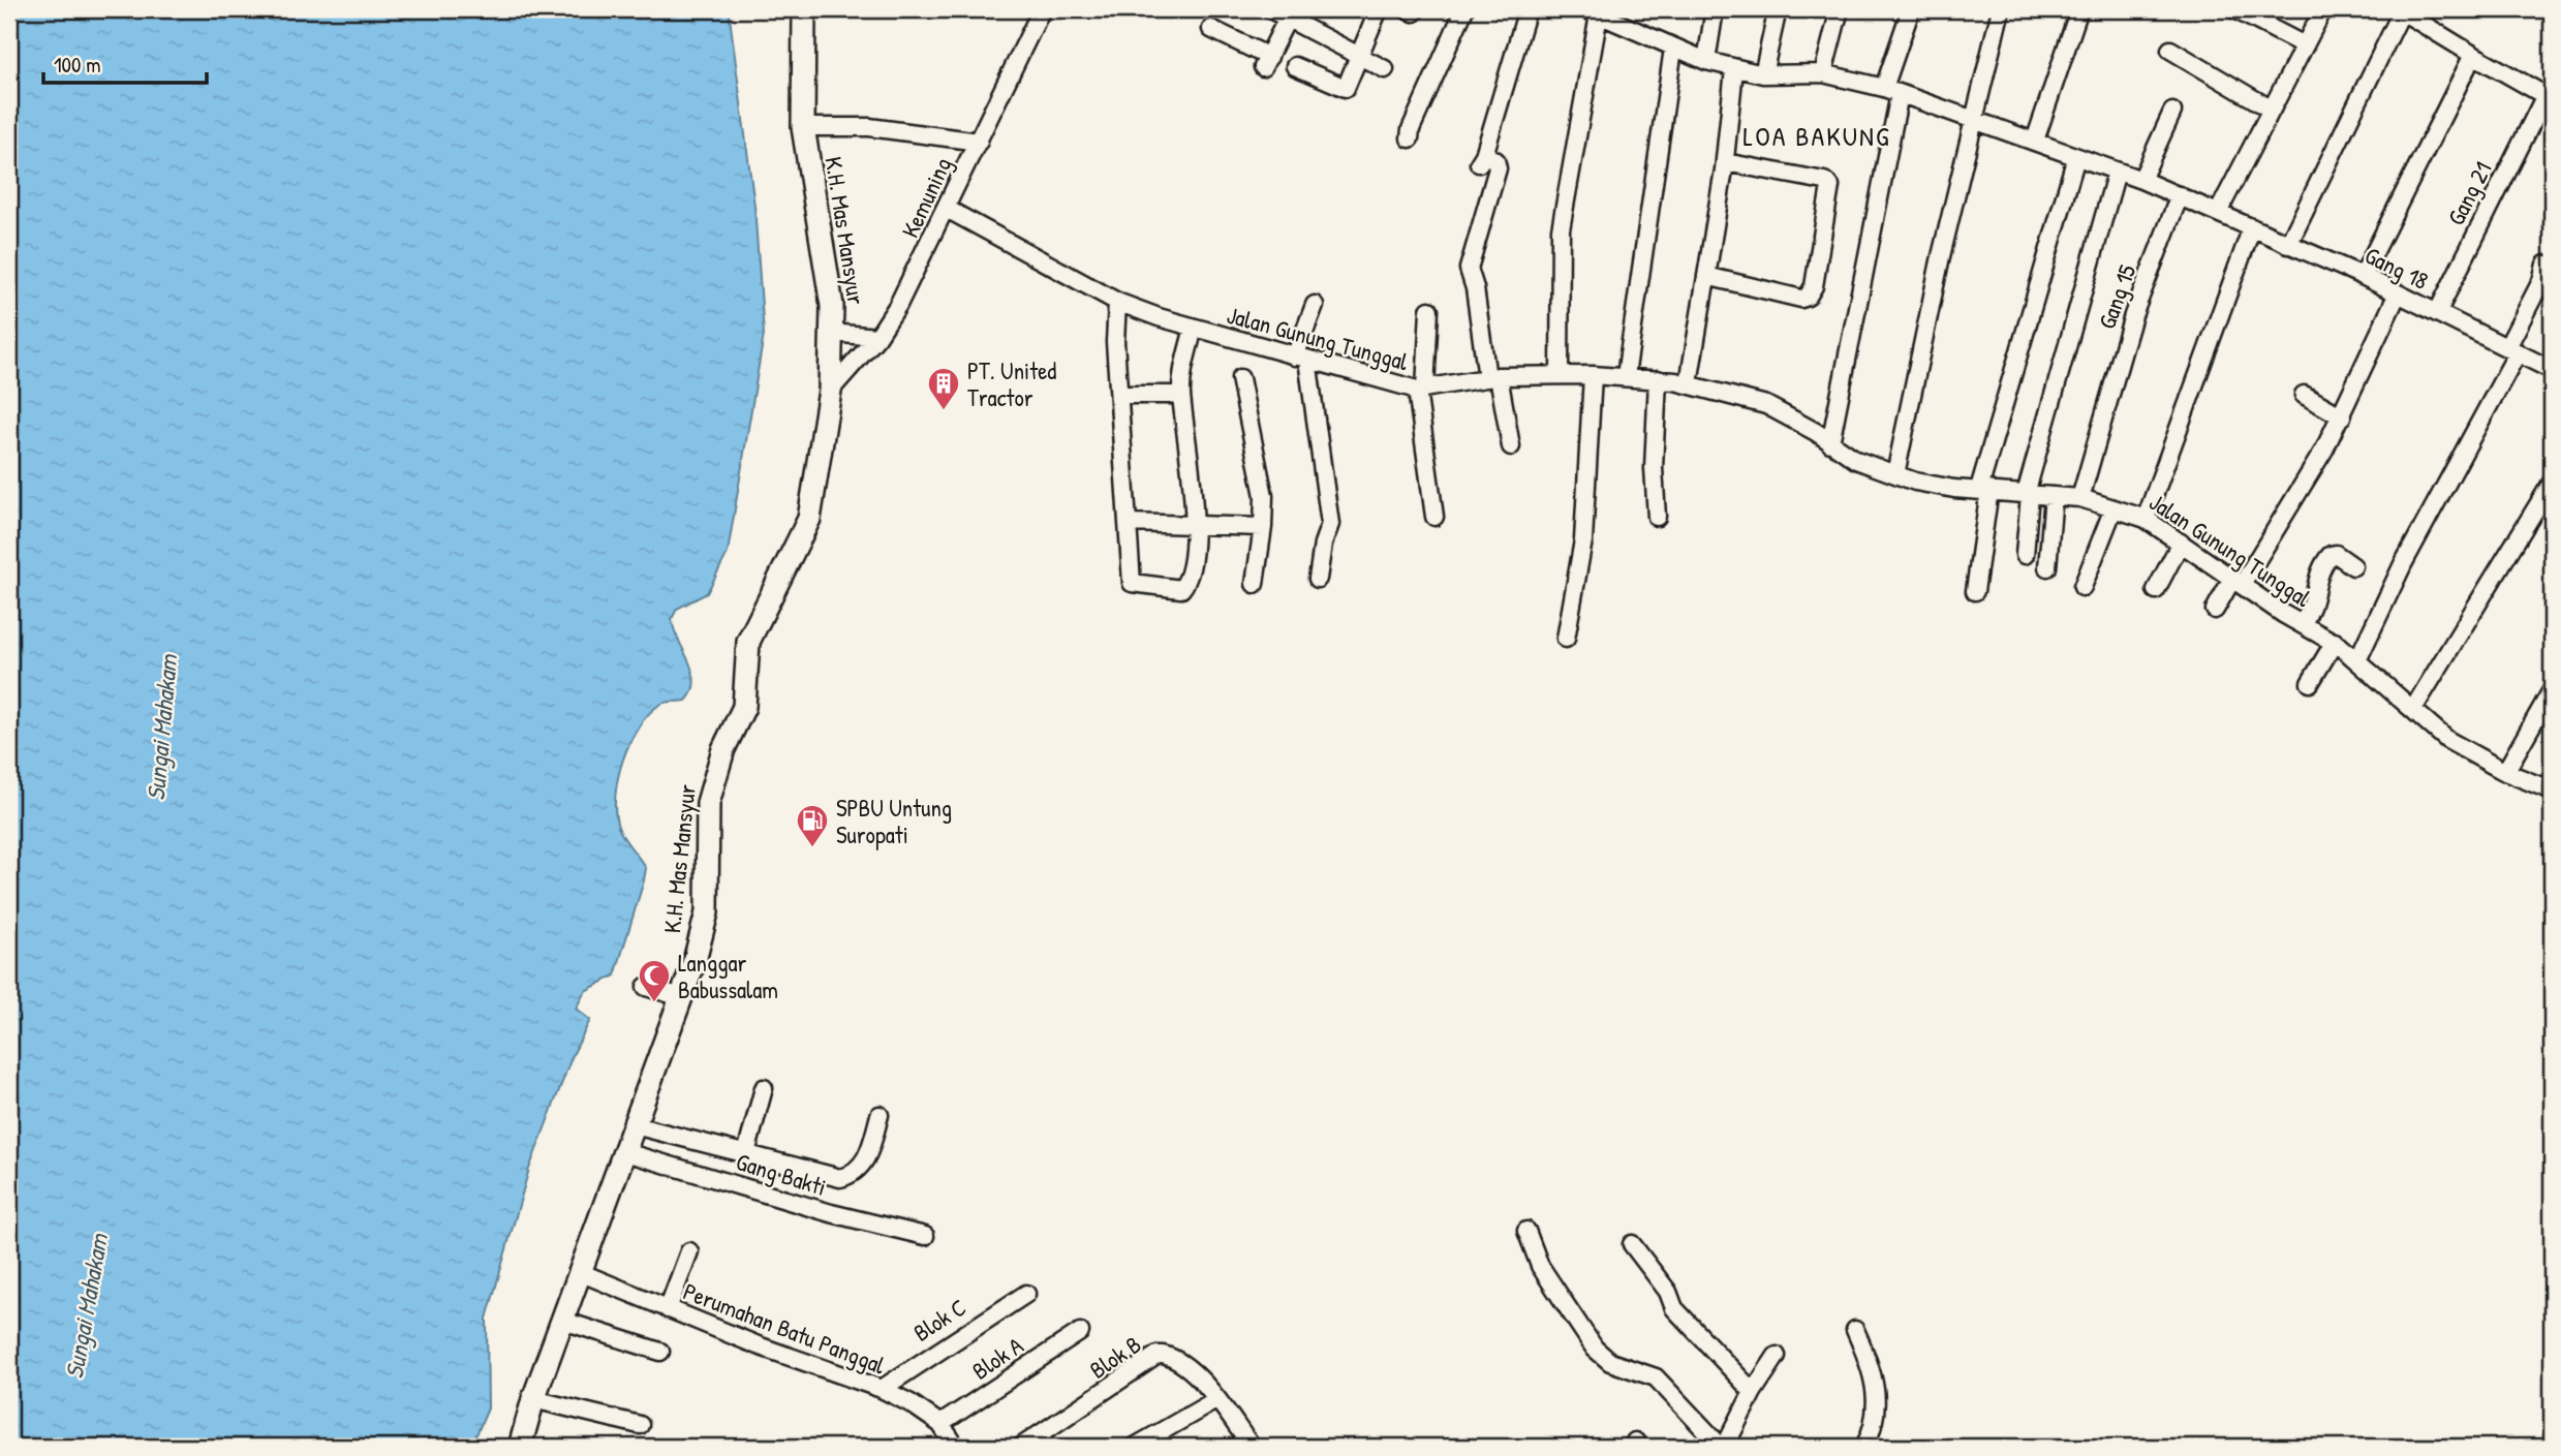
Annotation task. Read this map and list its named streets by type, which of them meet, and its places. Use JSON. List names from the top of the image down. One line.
{"streets":{"main road":["K.H. Mas Mansyur"],"street":["Gang 21","Kemuning","Gang 18","Gang 15","Jalan Gunung Tunggal","Gang Bakti","Blok C","Perumahan Batu Panggal","Blok B","Blok A"]},"crossings":[["Gang 21","Gang 18"],["Kemuning","K.H. Mas Mansyur"],["Kemuning","Jalan Gunung Tunggal"],["K.H. Mas Mansyur","Gang Bakti"],["K.H. Mas Mansyur","Perumahan Batu Panggal"],["Gang 18","Gang 15"],["Gang 15","Jalan Gunung Tunggal"],["Blok C","Perumahan Batu Panggal"],["Perumahan Batu Panggal","Blok A"]],"districts":["LOA BAKUNG"],"water":["Sungai Mahakam"],"places":{"building":["PT. United Tractor"],"fuel station":["SPBU Untung Suropati"],"mosque":["Langgar Babussalam"]},"scale_bar":"100 m"}
